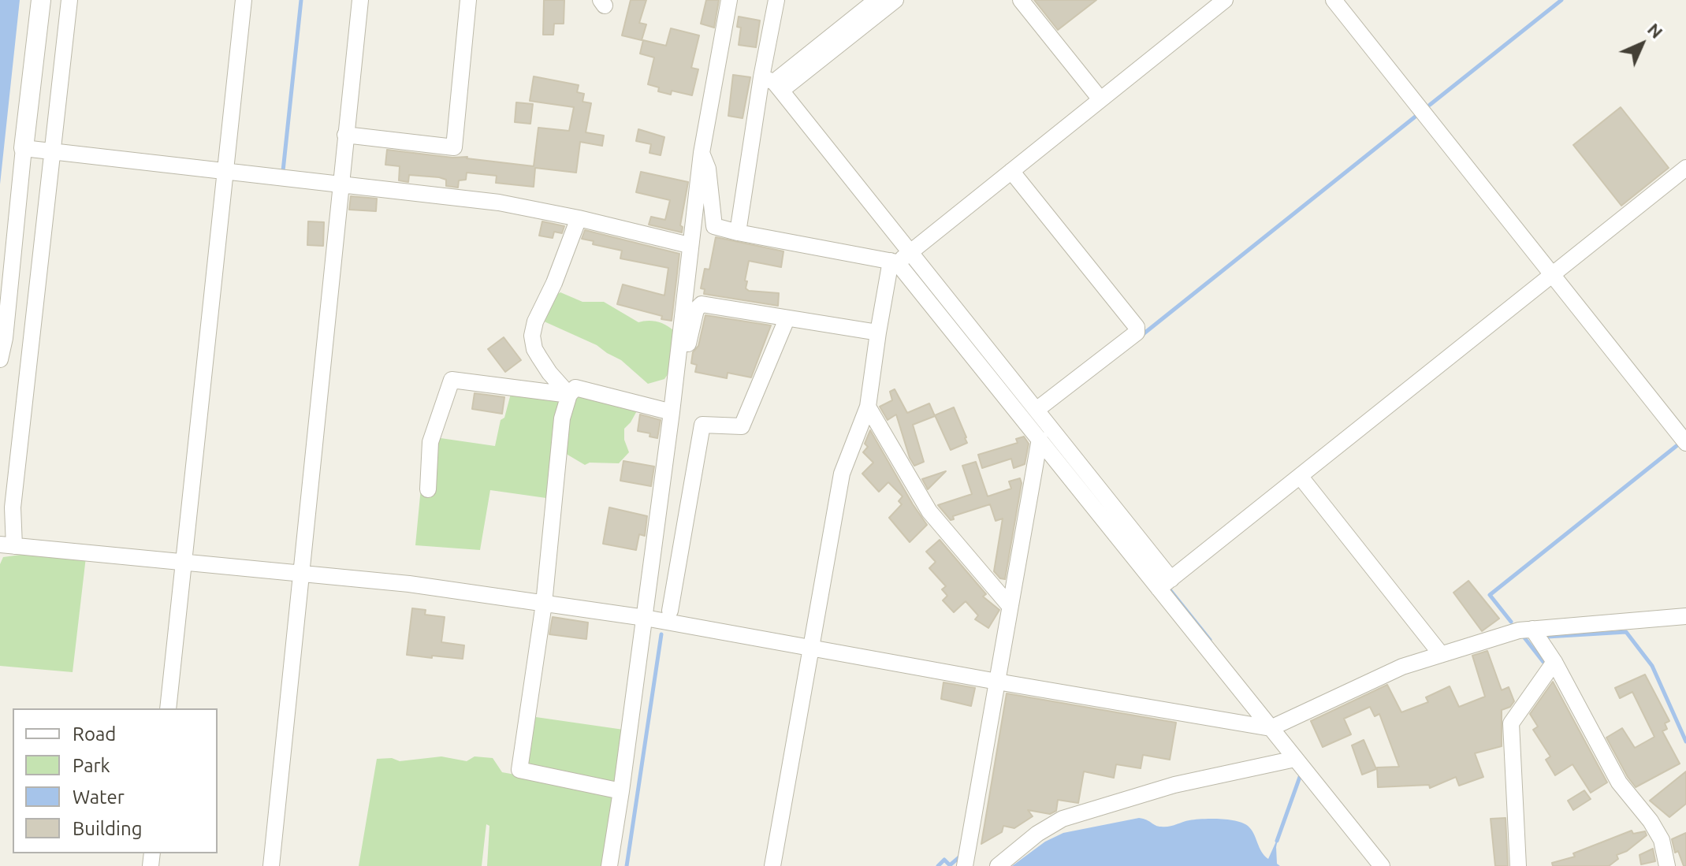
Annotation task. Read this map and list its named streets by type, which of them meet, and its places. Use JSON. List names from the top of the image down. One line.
{"legend":["Road","Park","Water","Building"],"north":"top right"}
